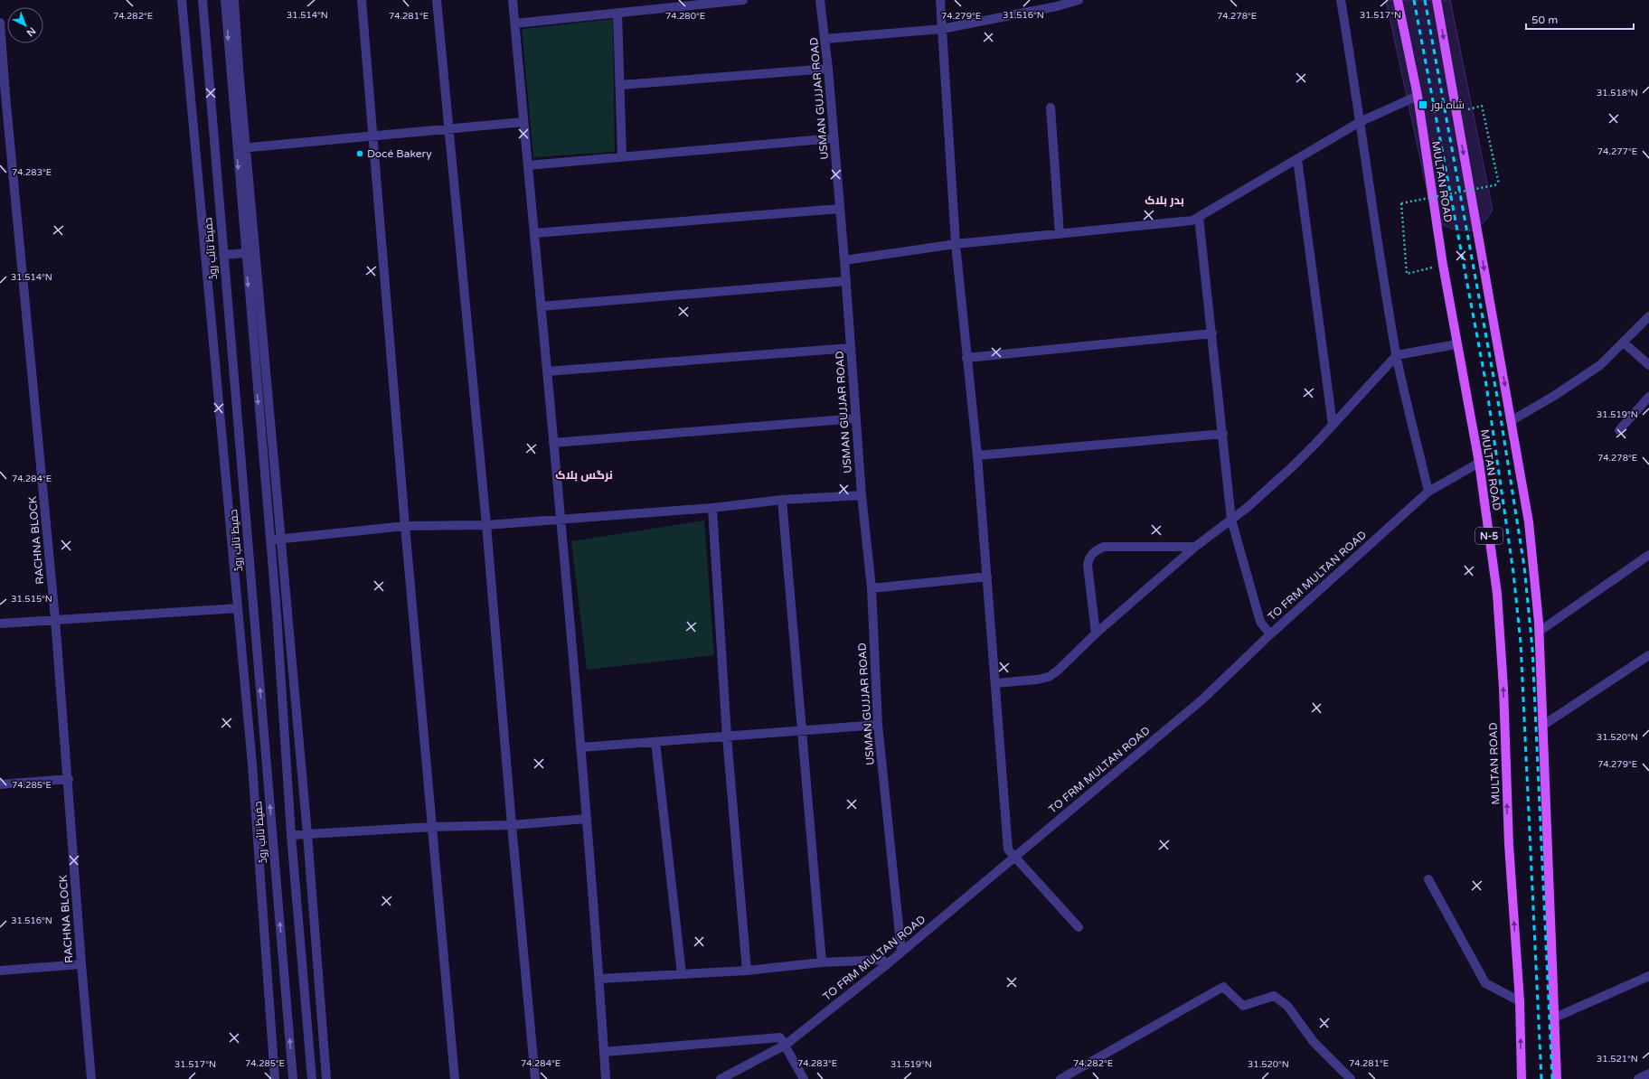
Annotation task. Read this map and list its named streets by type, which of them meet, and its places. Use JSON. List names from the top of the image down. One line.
{"streets":{"main road":["MULTAN ROAD","N-5"],"street":["USMAN GUJJAR ROAD","حفیظ تائب روڈ","RACHNA BLOCK","TO FRM MULTAN ROAD"]},"crossings":[["USMAN GUJJAR ROAD","TO FRM MULTAN ROAD"],["MULTAN ROAD","TO FRM MULTAN ROAD"]],"districts":["بدر بلاک","نرگس بلاک"],"places":{"transit":["شاہ نور"],"other":["Docé Bakery"]},"scale_bar":"50 m","north":"bottom right","coordinates":["31.514°N","31.516°N","31.517°N","74.282°E","74.281°E","74.280°E","74.279°E","74.278°E","31.518°N","74.277°E","74.283°E","31.519°N","74.284°E","31.515°N","31.520°N","74.285°E","31.521°N"]}
